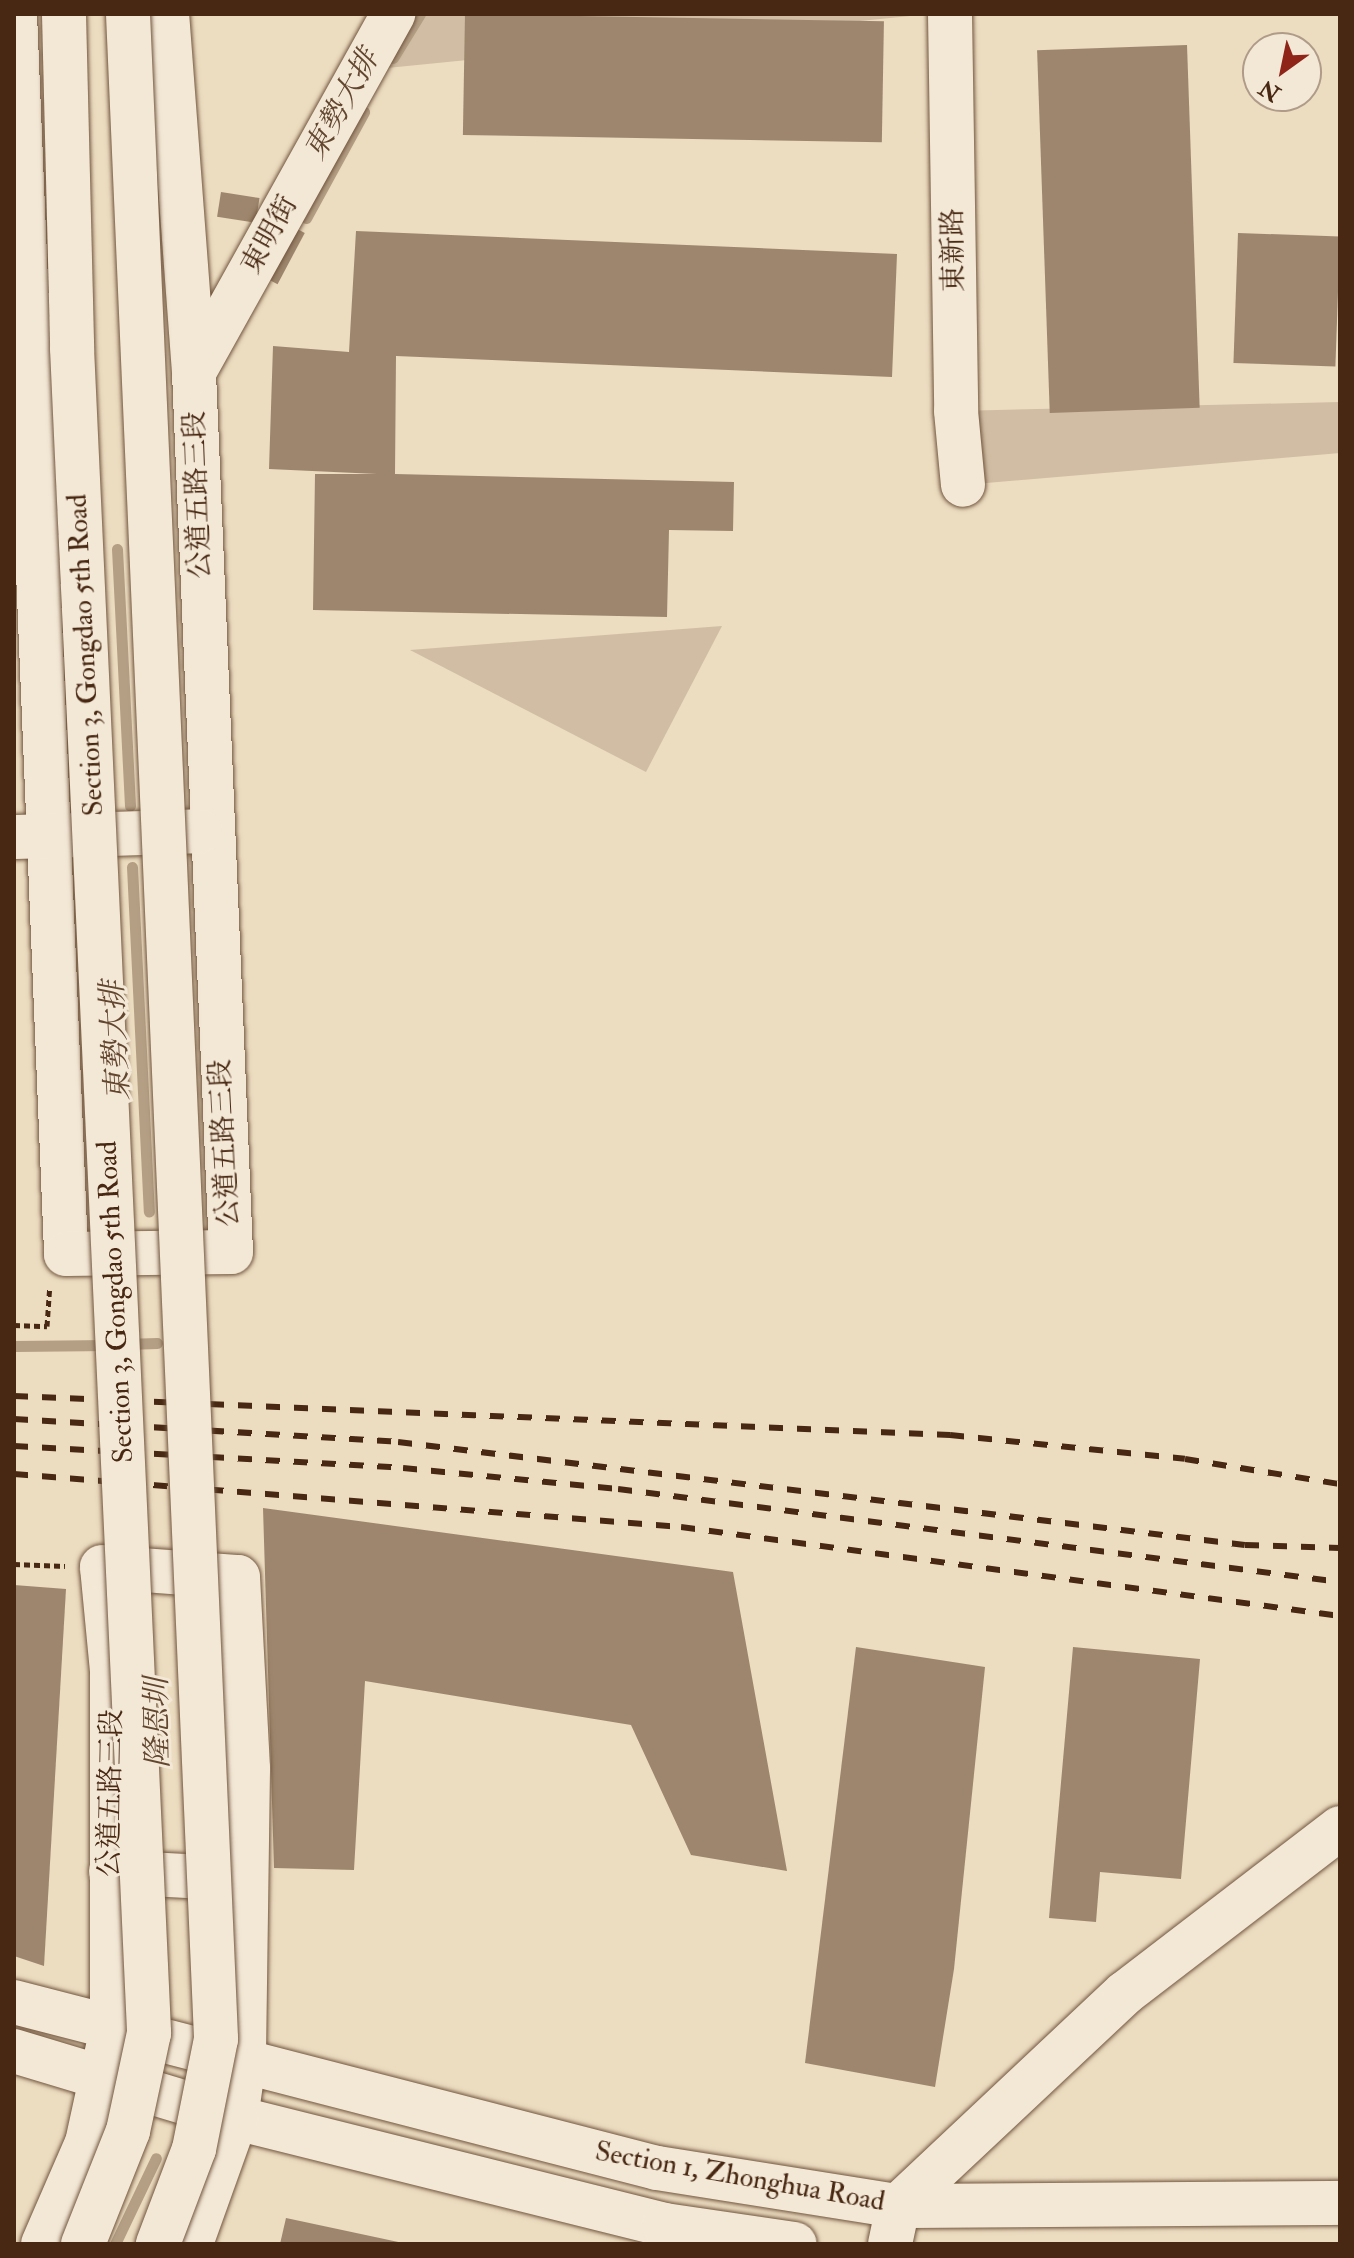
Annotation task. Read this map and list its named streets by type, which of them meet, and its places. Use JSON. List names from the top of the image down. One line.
{"streets":{"street":["東明街","東新路","公道五路三段","Section 3, Gongdao 5th Road","Section 1, Zhonghua Road"]},"crossings":[["東明街","公道五路三段"],["公道五路三段","Section 1, Zhonghua Road"]],"water":["東勢大排","隆恩圳"],"north":"bottom left"}
